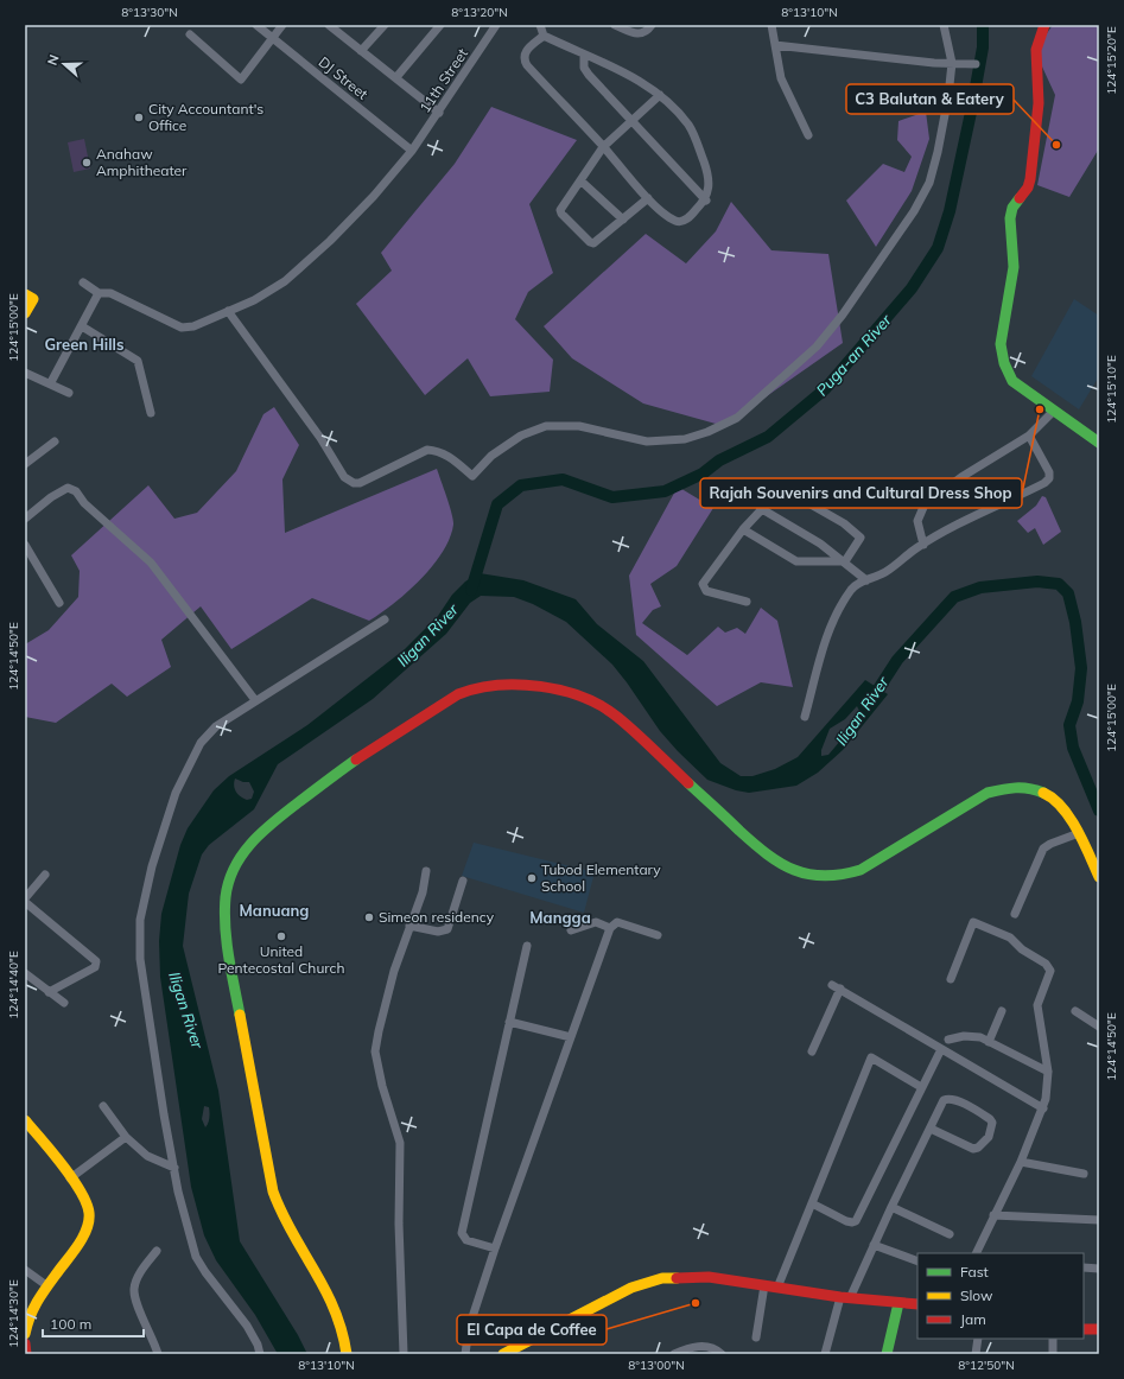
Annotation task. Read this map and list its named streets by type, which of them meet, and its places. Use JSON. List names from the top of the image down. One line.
{"streets":{"street":["DJ Street","11th Street"]},"crossings":[["DJ Street","11th Street"]],"districts":["Green Hills","Manuang","Mangga"],"water":["Puga-an River","Iligan River"],"places":["City Accountant's Office","C3 Balutan & Eatery","Anahaw Amphitheater","Rajah Souvenirs and Cultural Dress Shop","Tubod Elementary School","Simeon residency","United Pentecostal Church","El Capa de Coffee"],"legend":["Fast","Slow","Jam"],"scale_bar":"100 m","north":"left","coordinates":["8°13'30\"N","8°13'20\"N","8°13'10\"N","124°15'20\"E","124°15'00\"E","124°15'10\"E","124°14'50\"E","124°14'40\"E","124°14'30\"E","8°13'00\"N","8°12'50\"N"]}
